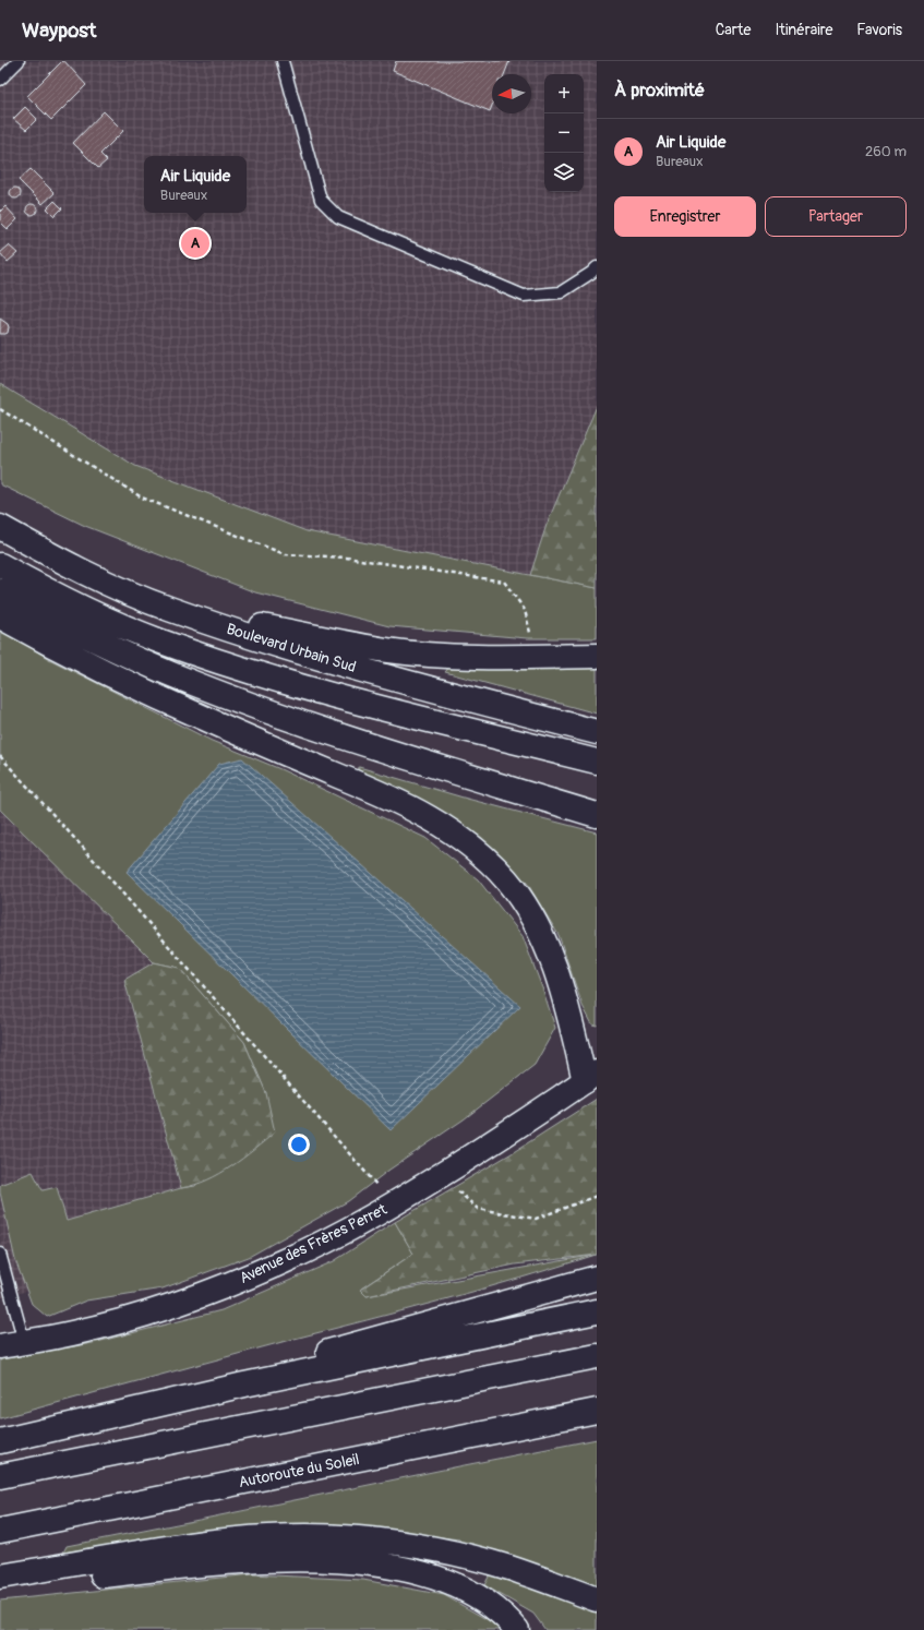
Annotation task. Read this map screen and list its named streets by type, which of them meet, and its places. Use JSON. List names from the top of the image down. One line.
{"streets":{"main road":["Boulevard Urbain Sud","Avenue des Frères Perret","Autoroute du Soleil"]},"north":"left","page":{"header":"Waypost","nav":["Carte","Itinéraire","Favoris"],"heading":"À proximité","map_buttons":["+","−"],"list":[{"mark":"A","name":"Air Liquide","note":"Bureaux","value":"260 m"}],"popup":["Air Liquide","Bureaux"],"buttons":["Enregistrer","Partager"],"pins":"A"}}
